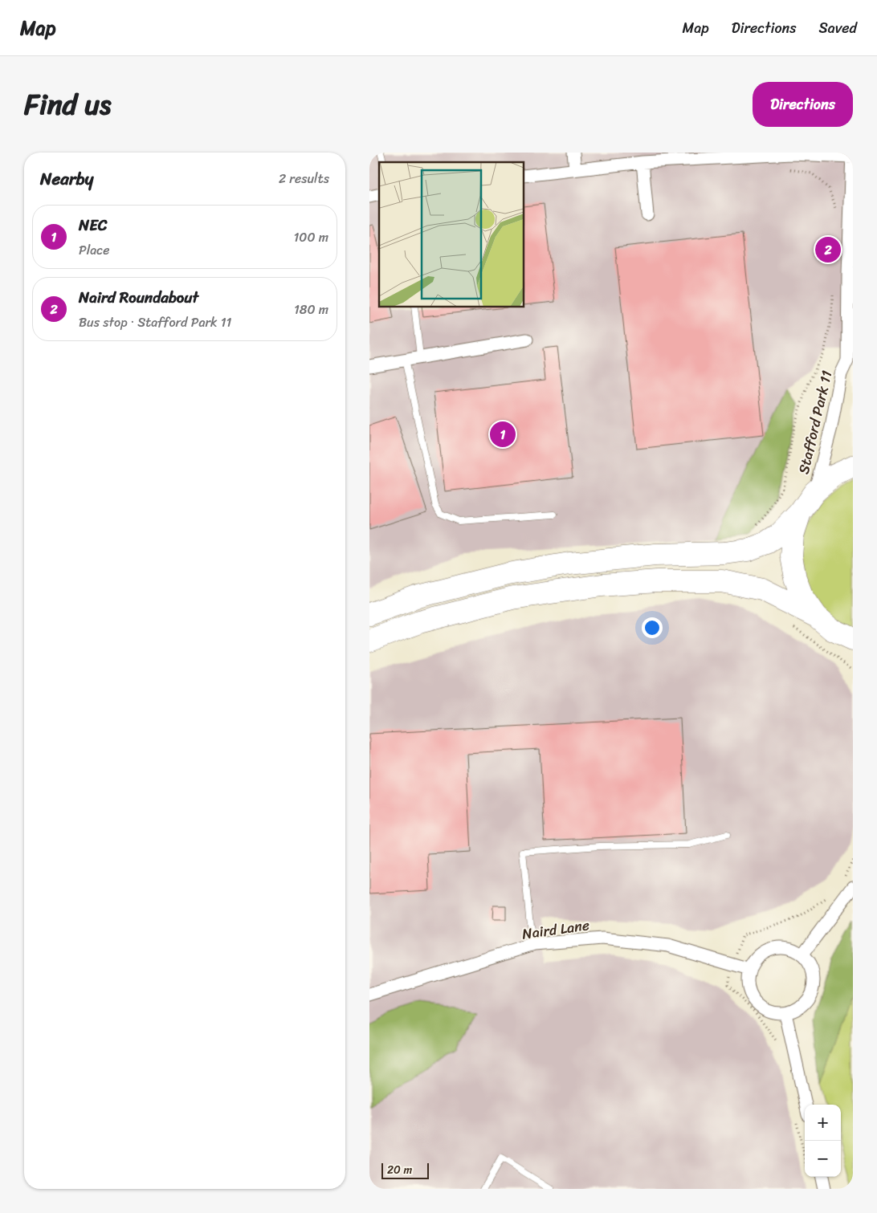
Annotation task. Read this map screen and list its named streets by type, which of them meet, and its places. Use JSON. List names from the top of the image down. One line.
{"streets":{"street":["Stafford Park 11","Naird Lane"]},"scale_bar":"20 m","page":{"header":"Map","nav":["Map","Directions","Saved"],"title":"Find us","buttons":"Directions","heading":["Nearby","2 results"],"list":[{"mark":"1","name":"NEC","note":"Place","value":"100 m"},{"mark":"2","name":"Naird Roundabout","note":"Bus stop · Stafford Park 11","value":"180 m"}],"pins":["2","1"],"map_buttons":["+","−"],"scale":"20 m"}}
